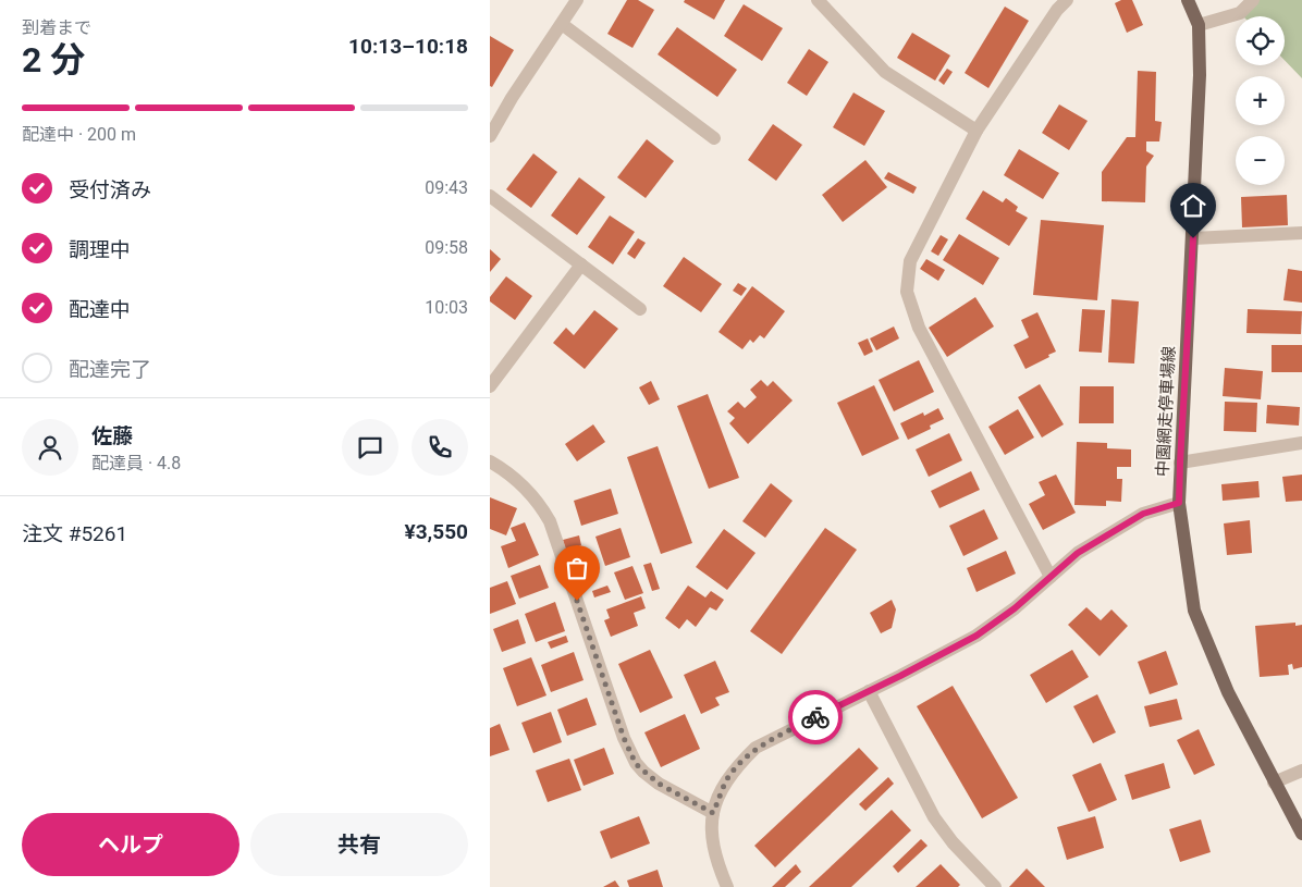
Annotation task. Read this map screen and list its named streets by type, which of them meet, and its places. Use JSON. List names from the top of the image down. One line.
{"streets":{"main road":["中園網走停車場線"]},"page":{"heading":["2 分","到着まで","10:13–10:18"],"panel":["佐藤","配達員 · 4.8","注文 #5261","¥3,550"],"map_buttons":["+","−"],"bar":"配達中 · 200 m","list":[["受付済み","09:43"],["調理中","09:58"],["配達中","10:03"],"配達完了"],"buttons":["ヘルプ","共有"]}}
